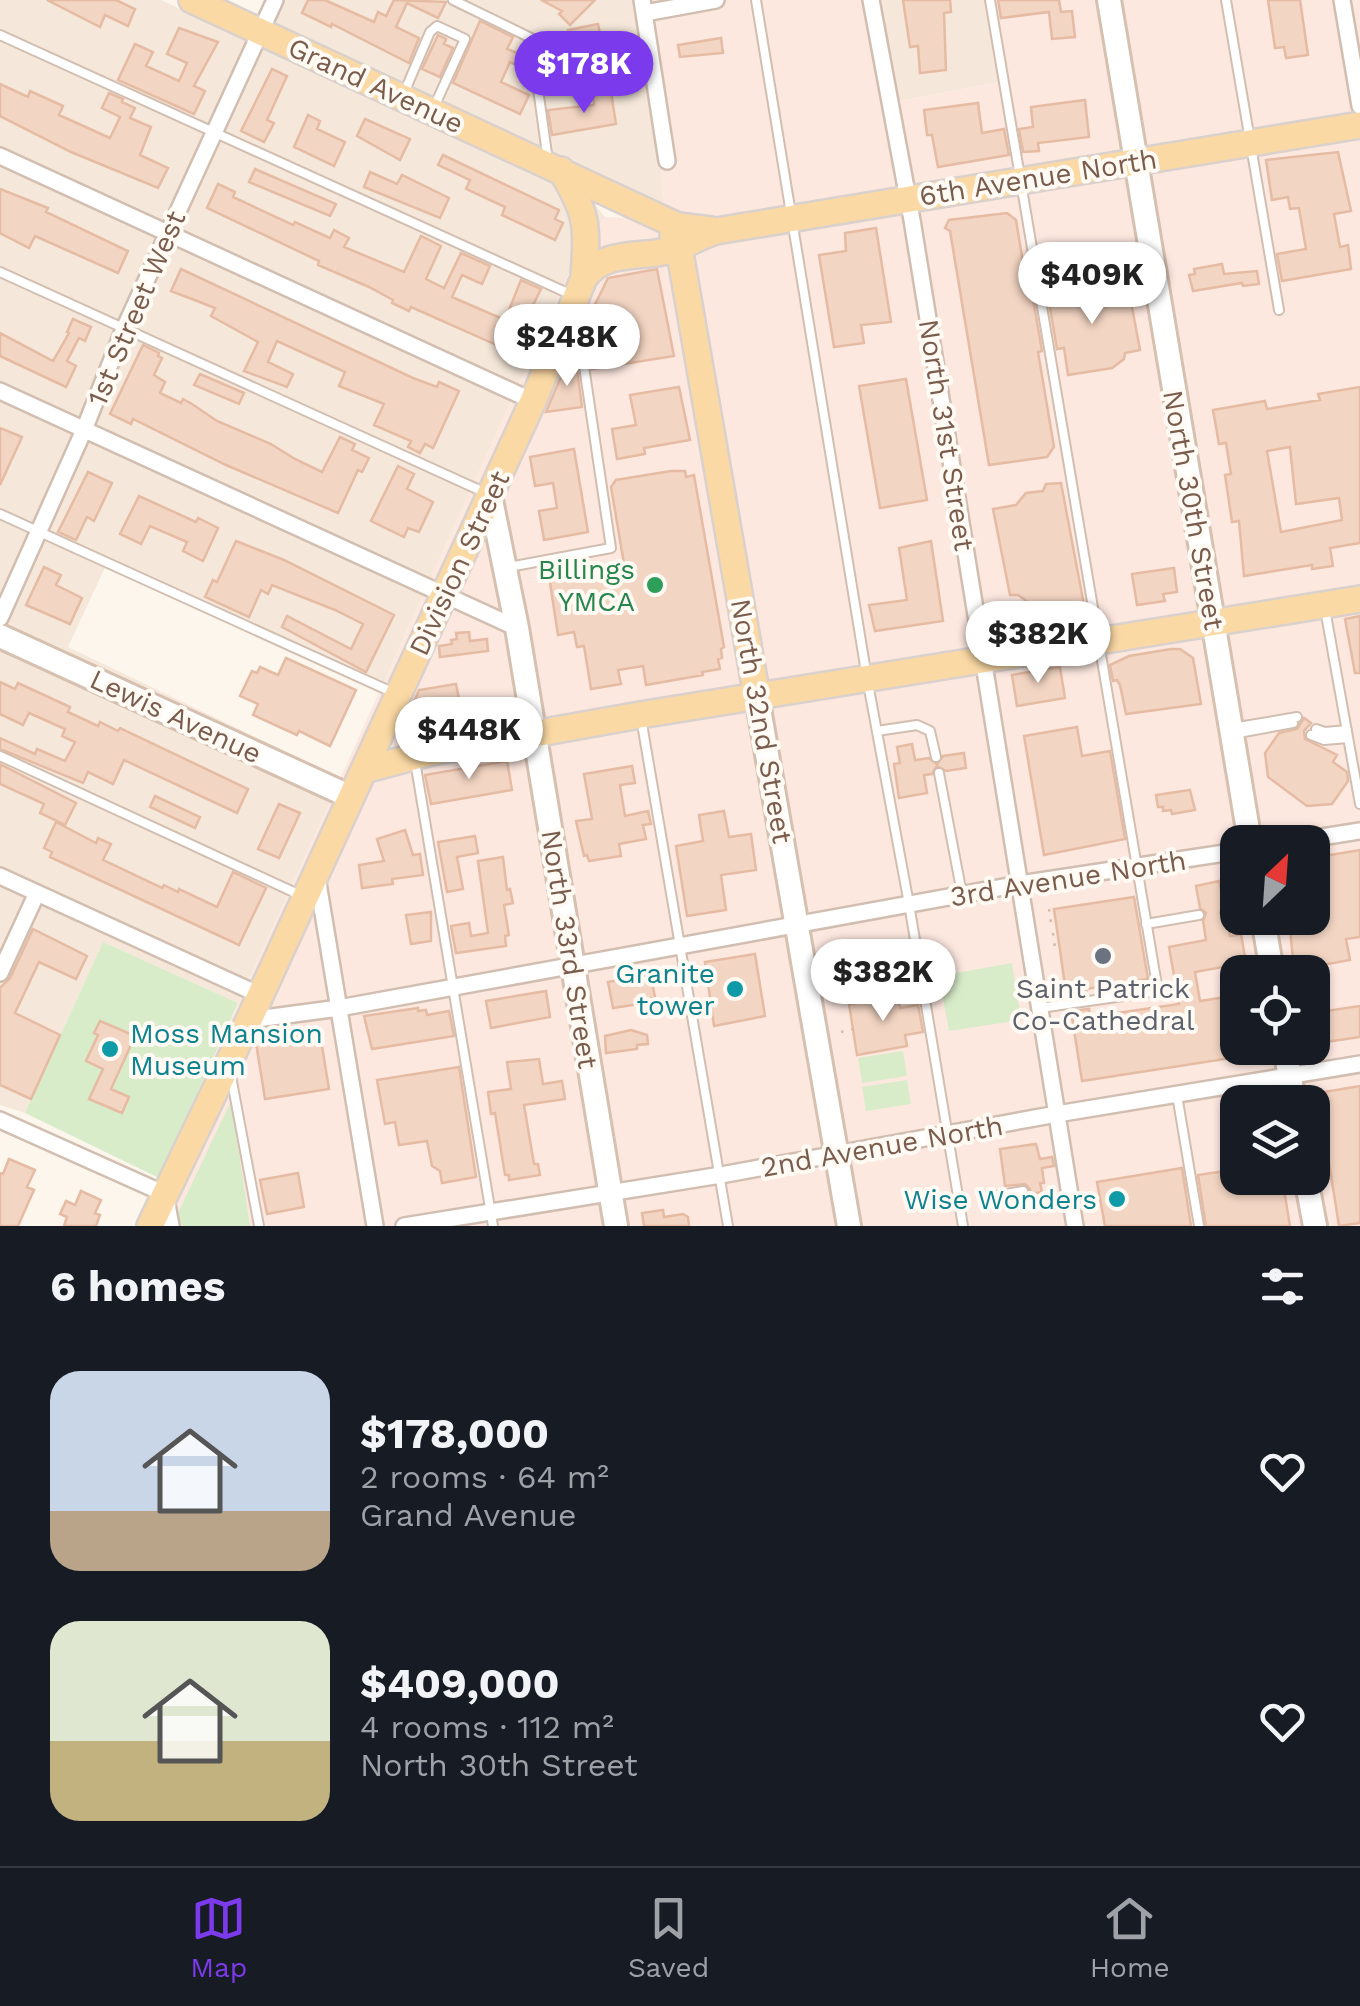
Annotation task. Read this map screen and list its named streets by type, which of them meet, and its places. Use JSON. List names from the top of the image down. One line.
{"streets":{"main road":["Grand Avenue","6th Avenue North","Division Street","North 32nd Street"],"street":["1st Street West","North 31st Street","North 30th Street","Lewis Avenue","3rd Avenue North","North 33rd Street","2nd Avenue North"]},"crossings":[["Grand Avenue","6th Avenue North"],["Grand Avenue","1st Street West"],["Grand Avenue","Division Street"],["6th Avenue North","North 31st Street"],["6th Avenue North","North 30th Street"],["6th Avenue North","Division Street"],["6th Avenue North","North 32nd Street"],["North 31st Street","3rd Avenue North"],["North 31st Street","2nd Avenue North"],["Division Street","Lewis Avenue"],["Division Street","3rd Avenue North"],["Division Street","North 33rd Street"],["North 32nd Street","3rd Avenue North"],["North 32nd Street","2nd Avenue North"],["3rd Avenue North","North 33rd Street"],["North 33rd Street","2nd Avenue North"]],"places":["Billings YMCA","Saint Patrick Co-Cathedral","Granite tower","Moss Mansion Museum","Wise Wonders"],"north":"top right","page":{"price":["$178K","$409K","$248K","$382K","$448K","$382K"],"heading":"6 homes","list":[{"name":"$178,000","note":"2 rooms · 64 m² · Grand Avenue"},{"name":"$409,000","note":"4 rooms · 112 m² · North 30th Street"}],"tabs":["Map","Saved","Home"]}}
